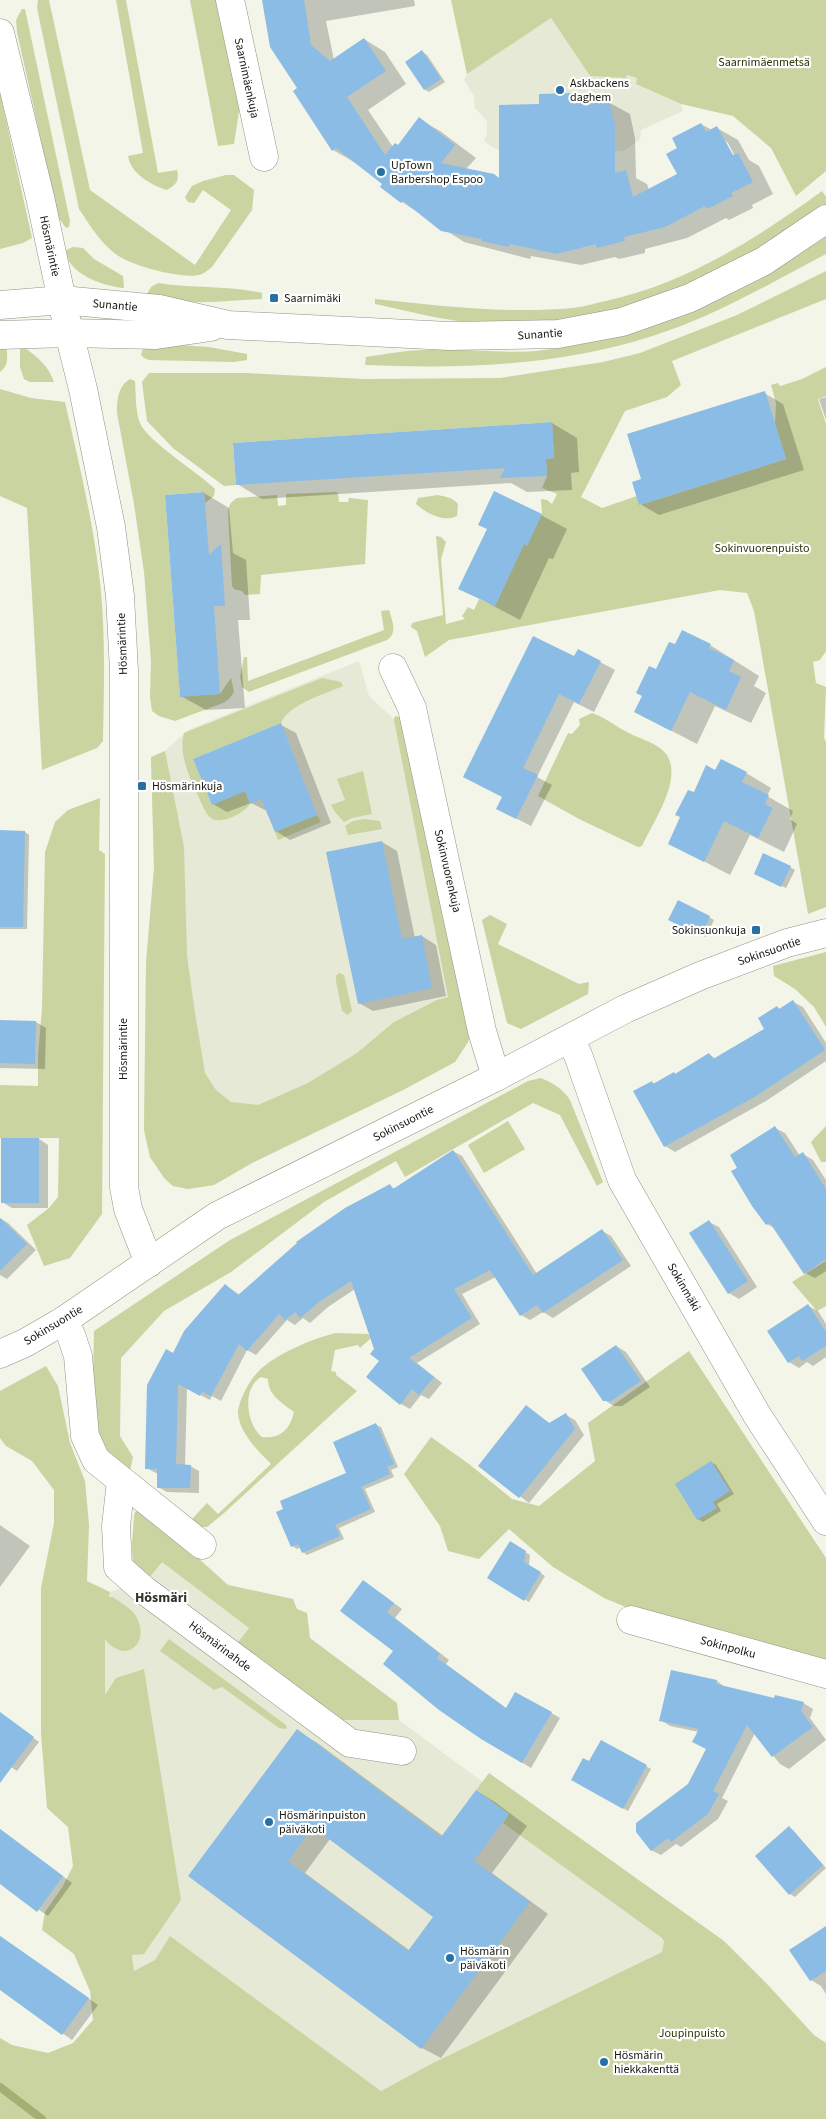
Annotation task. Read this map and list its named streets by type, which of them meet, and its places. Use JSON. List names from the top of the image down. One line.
{"streets":{"street":["Saarnimäenkuja","Hösmärintie","Sunantie","Sokinvuorenkuja","Sokinsuontie","Sokinmäki","Hösmärinahde","Sokinpolku"]},"crossings":[["Hösmärintie","Sunantie"],["Hösmärintie","Sokinsuontie"],["Sokinvuorenkuja","Sokinsuontie"],["Sokinsuontie","Sokinmäki"]],"districts":["Hösmäri"],"parks":["Saarnimäenmetsä","Sokinvuorenpuisto","Joupinpuisto"],"places":{"other":["Askbackens daghem","UpTown Barbershop Espoo","Hösmärinpuiston päiväkoti","Hösmärin päiväkoti","Hösmärin hiekkakenttä"],"transit":["Saarnimäki","Hösmärinkuja","Sokinsuonkuja"]}}
